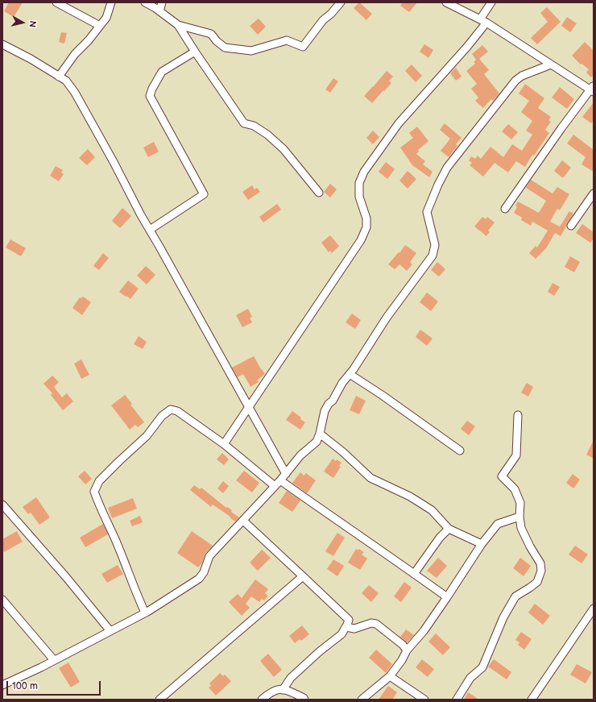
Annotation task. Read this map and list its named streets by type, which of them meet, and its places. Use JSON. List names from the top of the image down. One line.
{"scale_bar":"100 m","north":"right"}
